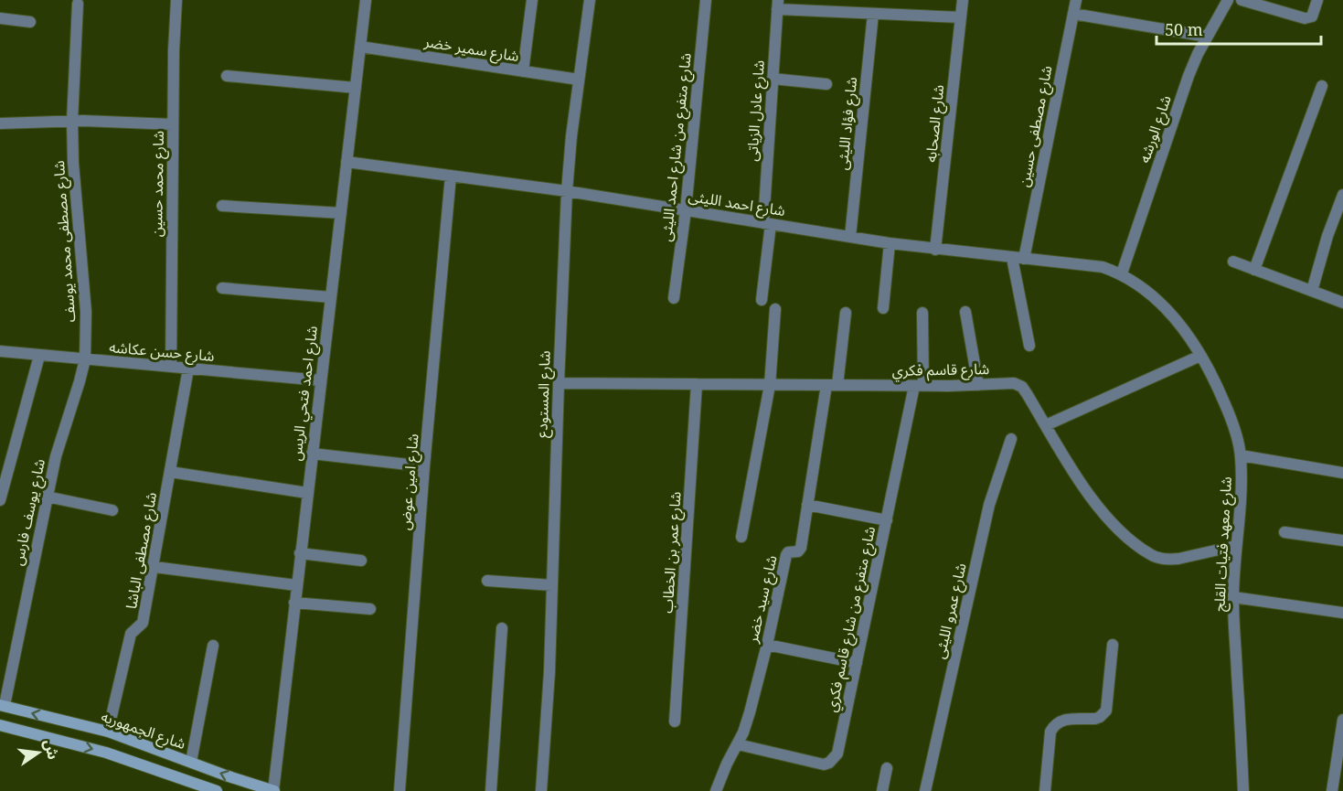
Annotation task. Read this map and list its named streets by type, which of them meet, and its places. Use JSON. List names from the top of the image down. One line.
{"streets":{"main road":["شارع الجمهوريه"],"street":["شارع سمير خضر","شارع عادل الزياتى","شارع فؤاد الليثى","شارع الصحابه","شارع مصطفى حسين","شارع الورشه","شارع متفرع من شارع احمد الليثى","شارع محمد حسين","شارع احمد الليثى","شارع مصطفى محمد يوسف","شارع حسن عكاشه","شارع قاسم فكري","شارع احمد فتحي الريس","شارع المستودع","شارع امين عوض","شارع يوسف فارس","شارع معهد فتيات القلج","شارع مصطفى الباشا","شارع عمر بن الخطاب","شارع سيد خضر","شارع عمرو الليثى","شارع متفرع من شارع قاسم فكري"]},"crossings":[["شارع سمير خضر","شارع احمد فتحي الريس"],["شارع سمير خضر","شارع المستودع"],["شارع عادل الزياتى","شارع احمد الليثى"],["شارع فؤاد الليثى","شارع احمد الليثى"],["شارع الصحابه","شارع احمد الليثى"],["شارع مصطفى حسين","شارع احمد الليثى"],["شارع الورشه","شارع احمد الليثى"],["شارع الورشه","شارع معهد فتيات القلج"],["شارع متفرع من شارع احمد الليثى","شارع احمد الليثى"],["شارع محمد حسين","شارع حسن عكاشه"],["شارع احمد الليثى","شارع احمد فتحي الريس"],["شارع احمد الليثى","شارع المستودع"],["شارع احمد الليثى","شارع امين عوض"],["شارع احمد الليثى","شارع معهد فتيات القلج"],["شارع مصطفى محمد يوسف","شارع حسن عكاشه"],["شارع مصطفى محمد يوسف","شارع يوسف فارس"],["شارع حسن عكاشه","شارع احمد فتحي الريس"],["شارع حسن عكاشه","شارع يوسف فارس"],["شارع حسن عكاشه","شارع مصطفى الباشا"],["شارع قاسم فكري","شارع المستودع"],["شارع قاسم فكري","شارع معهد فتيات القلج"],["شارع قاسم فكري","شارع عمر بن الخطاب"],["شارع قاسم فكري","شارع سيد خضر"],["شارع قاسم فكري","شارع متفرع من شارع قاسم فكري"],["شارع احمد فتحي الريس","شارع الجمهوريه"],["شارع يوسف فارس","شارع الجمهوريه"],["شارع مصطفى الباشا","شارع الجمهوريه"],["شارع سيد خضر","شارع متفرع من شارع قاسم فكري"]],"scale_bar":"50 m","north":"right"}
